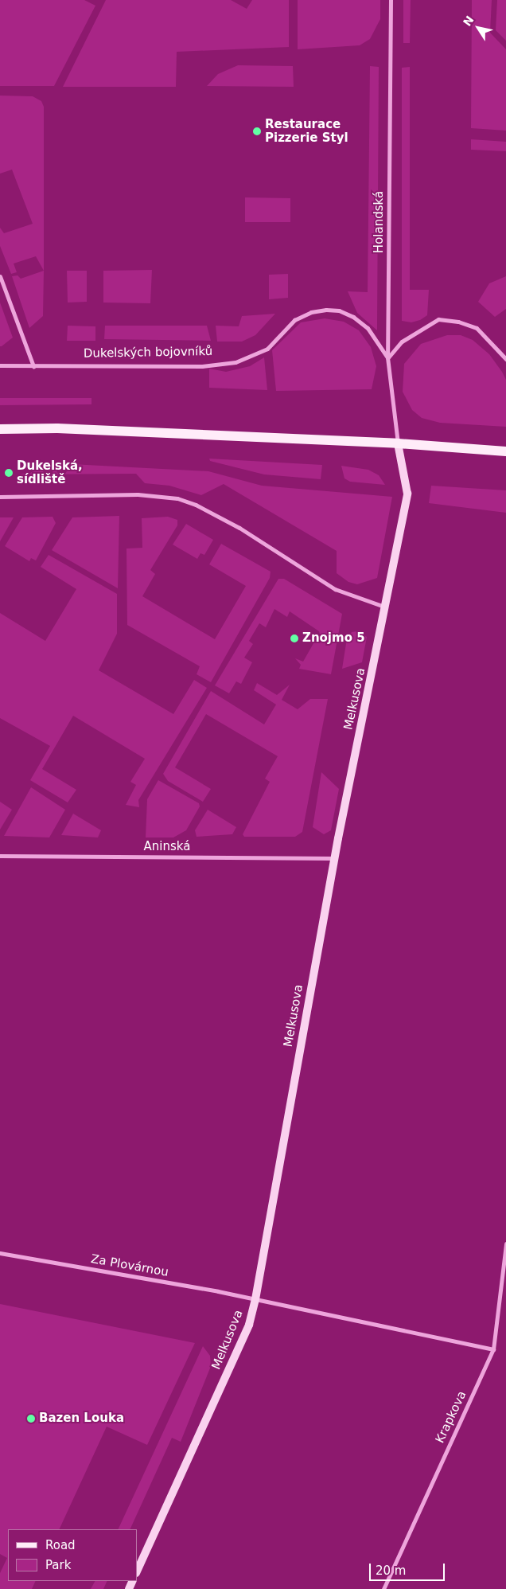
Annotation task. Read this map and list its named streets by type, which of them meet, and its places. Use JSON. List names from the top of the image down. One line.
{"streets":{"street":["Holandská","Dukelských bojovníků","Melkusova","Aninská","Za Plovárnou","Krapkova"]},"crossings":[["Holandská","Dukelských bojovníků"],["Holandská","Melkusova"],["Melkusova","Aninská"],["Melkusova","Za Plovárnou"],["Za Plovárnou","Krapkova"]],"places":["Restaurace Pizzerie Styl","Dukelská, sídliště","Znojmo 5","Bazen Louka"],"legend":["Road","Park"],"scale_bar":"20 m","north":"top left"}
